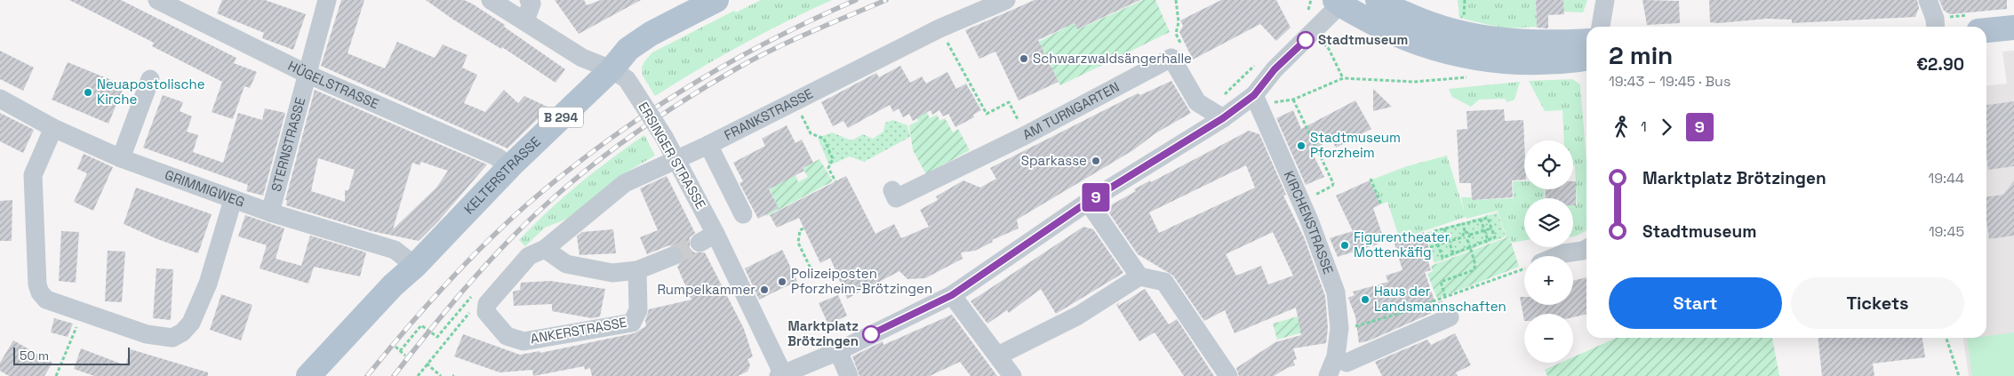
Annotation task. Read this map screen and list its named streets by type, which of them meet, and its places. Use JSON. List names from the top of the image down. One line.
{"streets":{"main road":["B 294","KELTERSTRASSE"],"street":["HÜGELSTRASSE","AM TURNGARTEN","FRANKSTRASSE","STERNSTRASSE","ERSINGER STRASSE","GRIMMIGWEG","KIRCHENSTRASSE","ANKERSTRASSE"]},"crossings":[["HÜGELSTRASSE","STERNSTRASSE"],["HÜGELSTRASSE","KELTERSTRASSE"],["FRANKSTRASSE","ERSINGER STRASSE"],["STERNSTRASSE","GRIMMIGWEG"],["ERSINGER STRASSE","KELTERSTRASSE"],["KELTERSTRASSE","GRIMMIGWEG"]],"places":["Stadtmuseum","Schwarzwaldsängerhalle","Neuapostolische Kirche","Stadtmuseum Pforzheim","Sparkasse","Figurentheater Mottenkäfig","Polizeiposten Pforzheim-Brötzingen","Rumpelkammer","Haus der Landsmannschaften","Marktplatz Brötzingen"],"lines":["bus line 9"],"scale_bar":"50 m","page":{"on_map":"9","heading":["2 min","19:43 – 19:45 · Bus","€2.90"],"legs":["1","9"],"map_buttons":["+","−"],"list":[{"name":"Marktplatz Brötzingen","value":"19:44"},{"name":"Stadtmuseum","value":"19:45"}],"buttons":["Start","Tickets"],"scale":"50 m"}}
